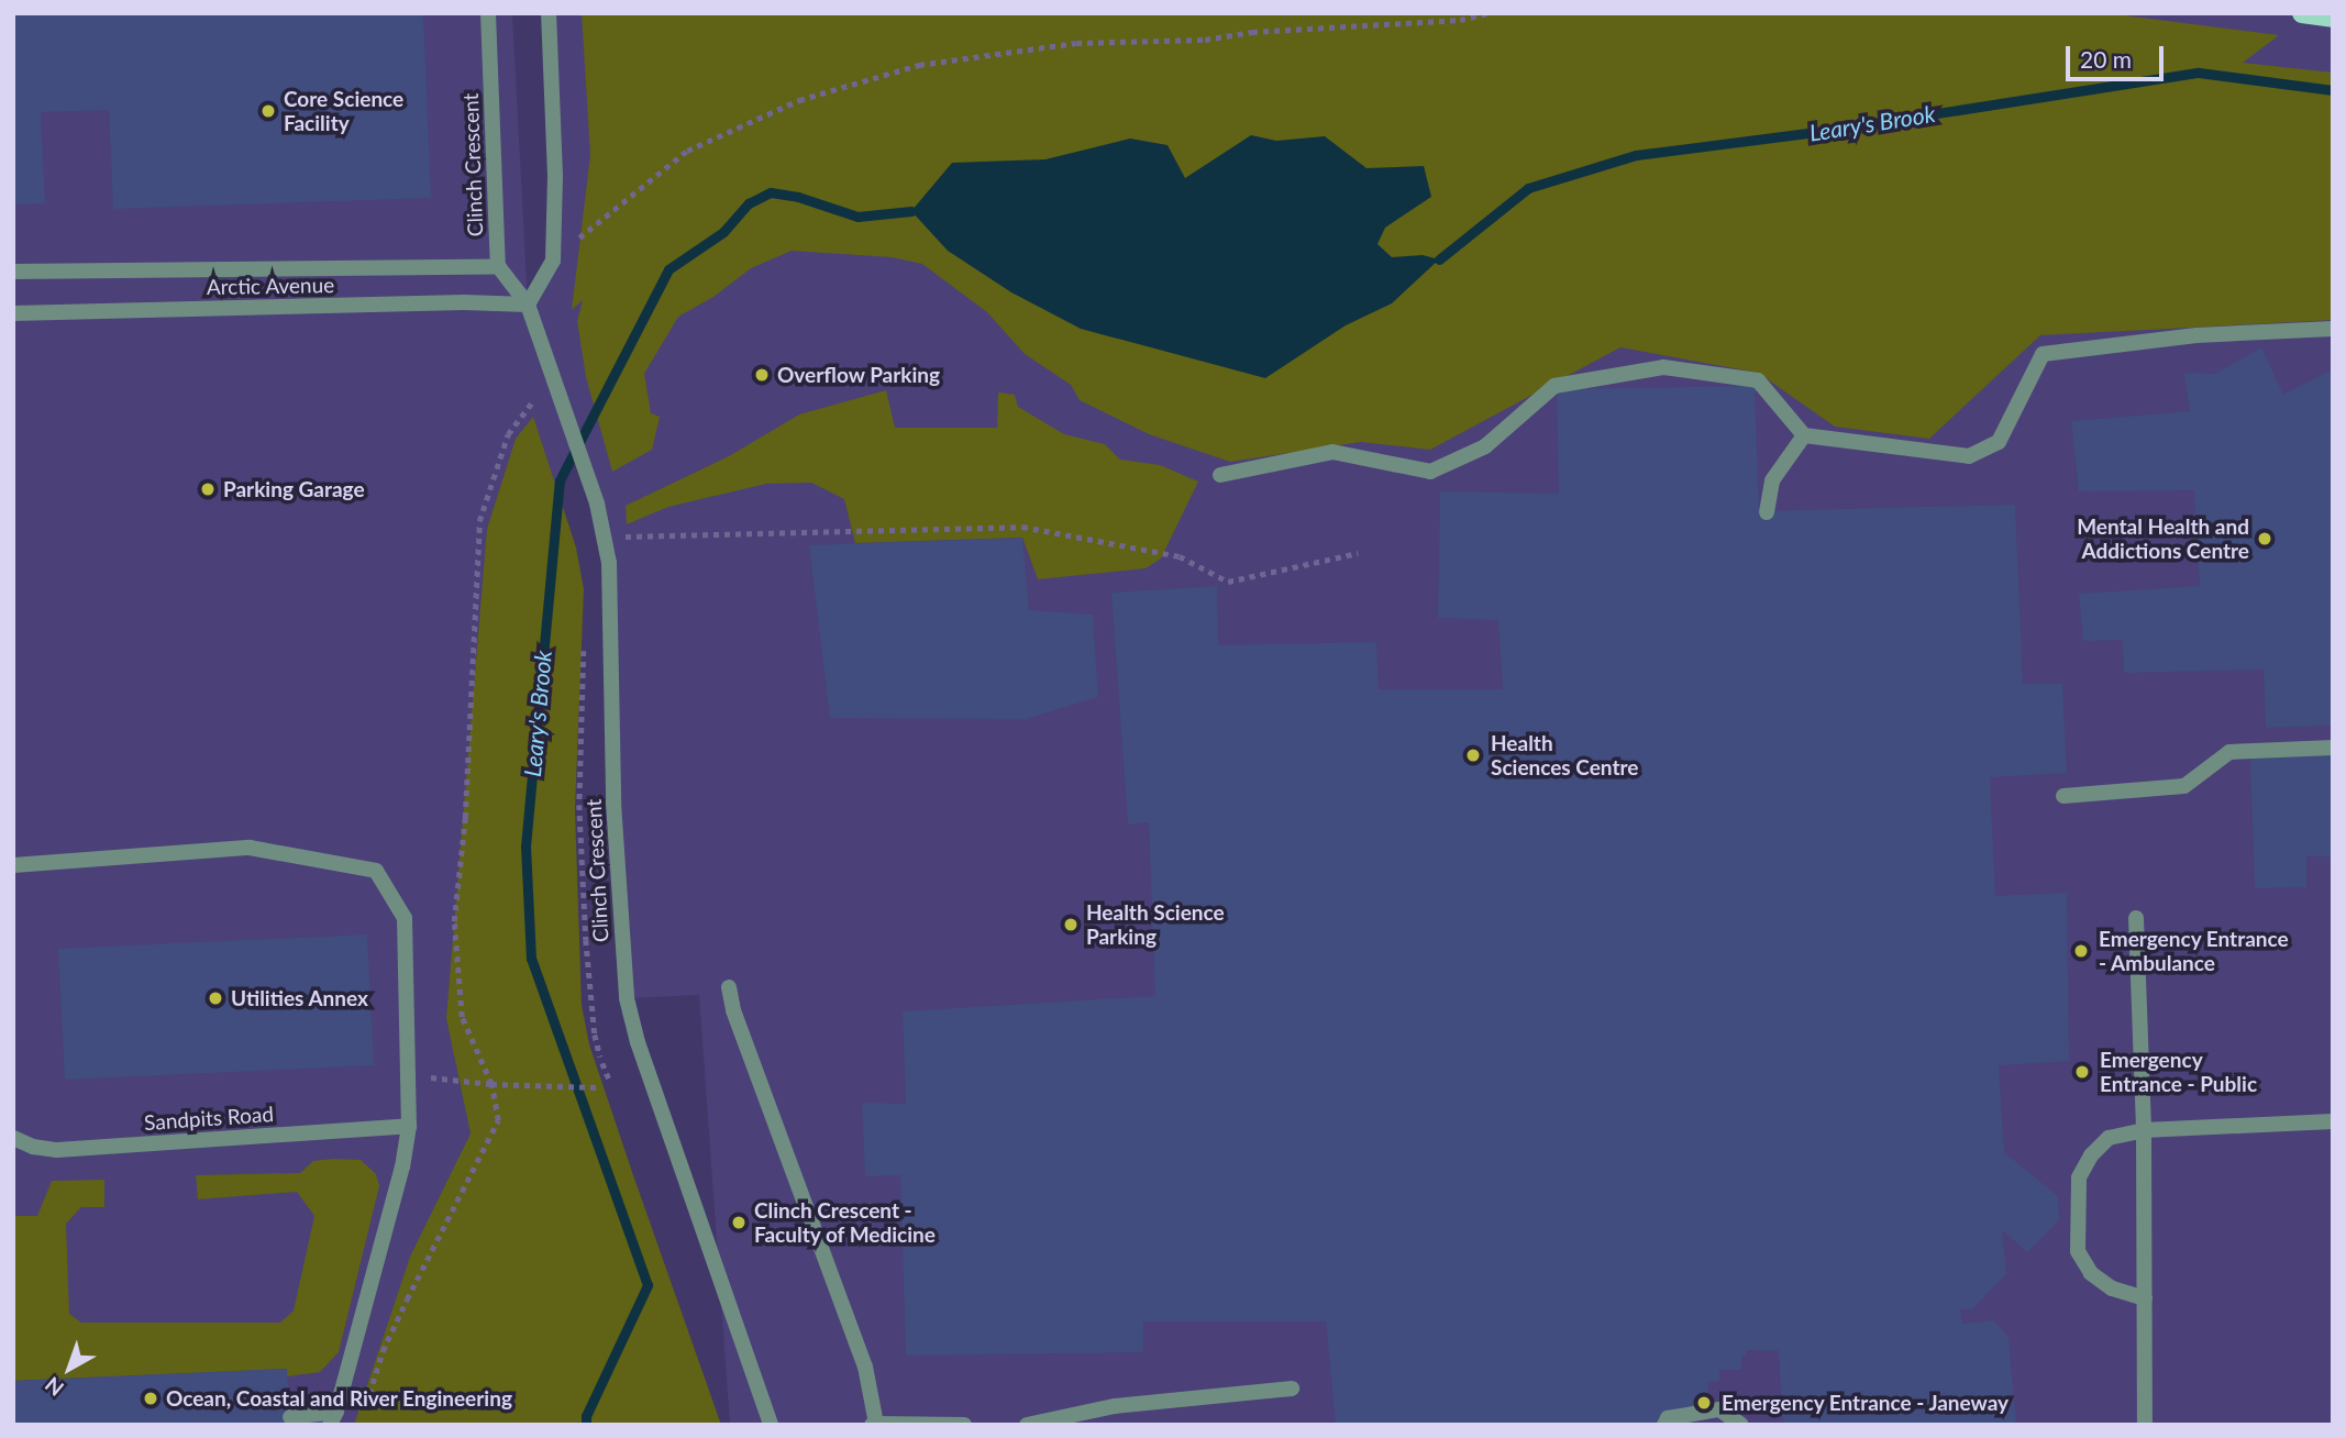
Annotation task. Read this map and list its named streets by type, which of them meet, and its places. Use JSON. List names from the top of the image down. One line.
{"streets":{"street":["Clinch Crescent","Arctic Avenue","Sandpits Road"]},"crossings":[["Clinch Crescent","Arctic Avenue"]],"water":["Leary's Brook"],"places":["Core Science Facility","Overflow Parking","Parking Garage","Mental Health and Addictions Centre","Health Sciences Centre","Health Science Parking","Emergency Entrance - Ambulance","Utilities Annex","Emergency Entrance - Public","Clinch Crescent - Faculty of Medicine","Ocean, Coastal and River Engineering","Emergency Entrance - Janeway"],"scale_bar":"20 m","north":"bottom left"}
